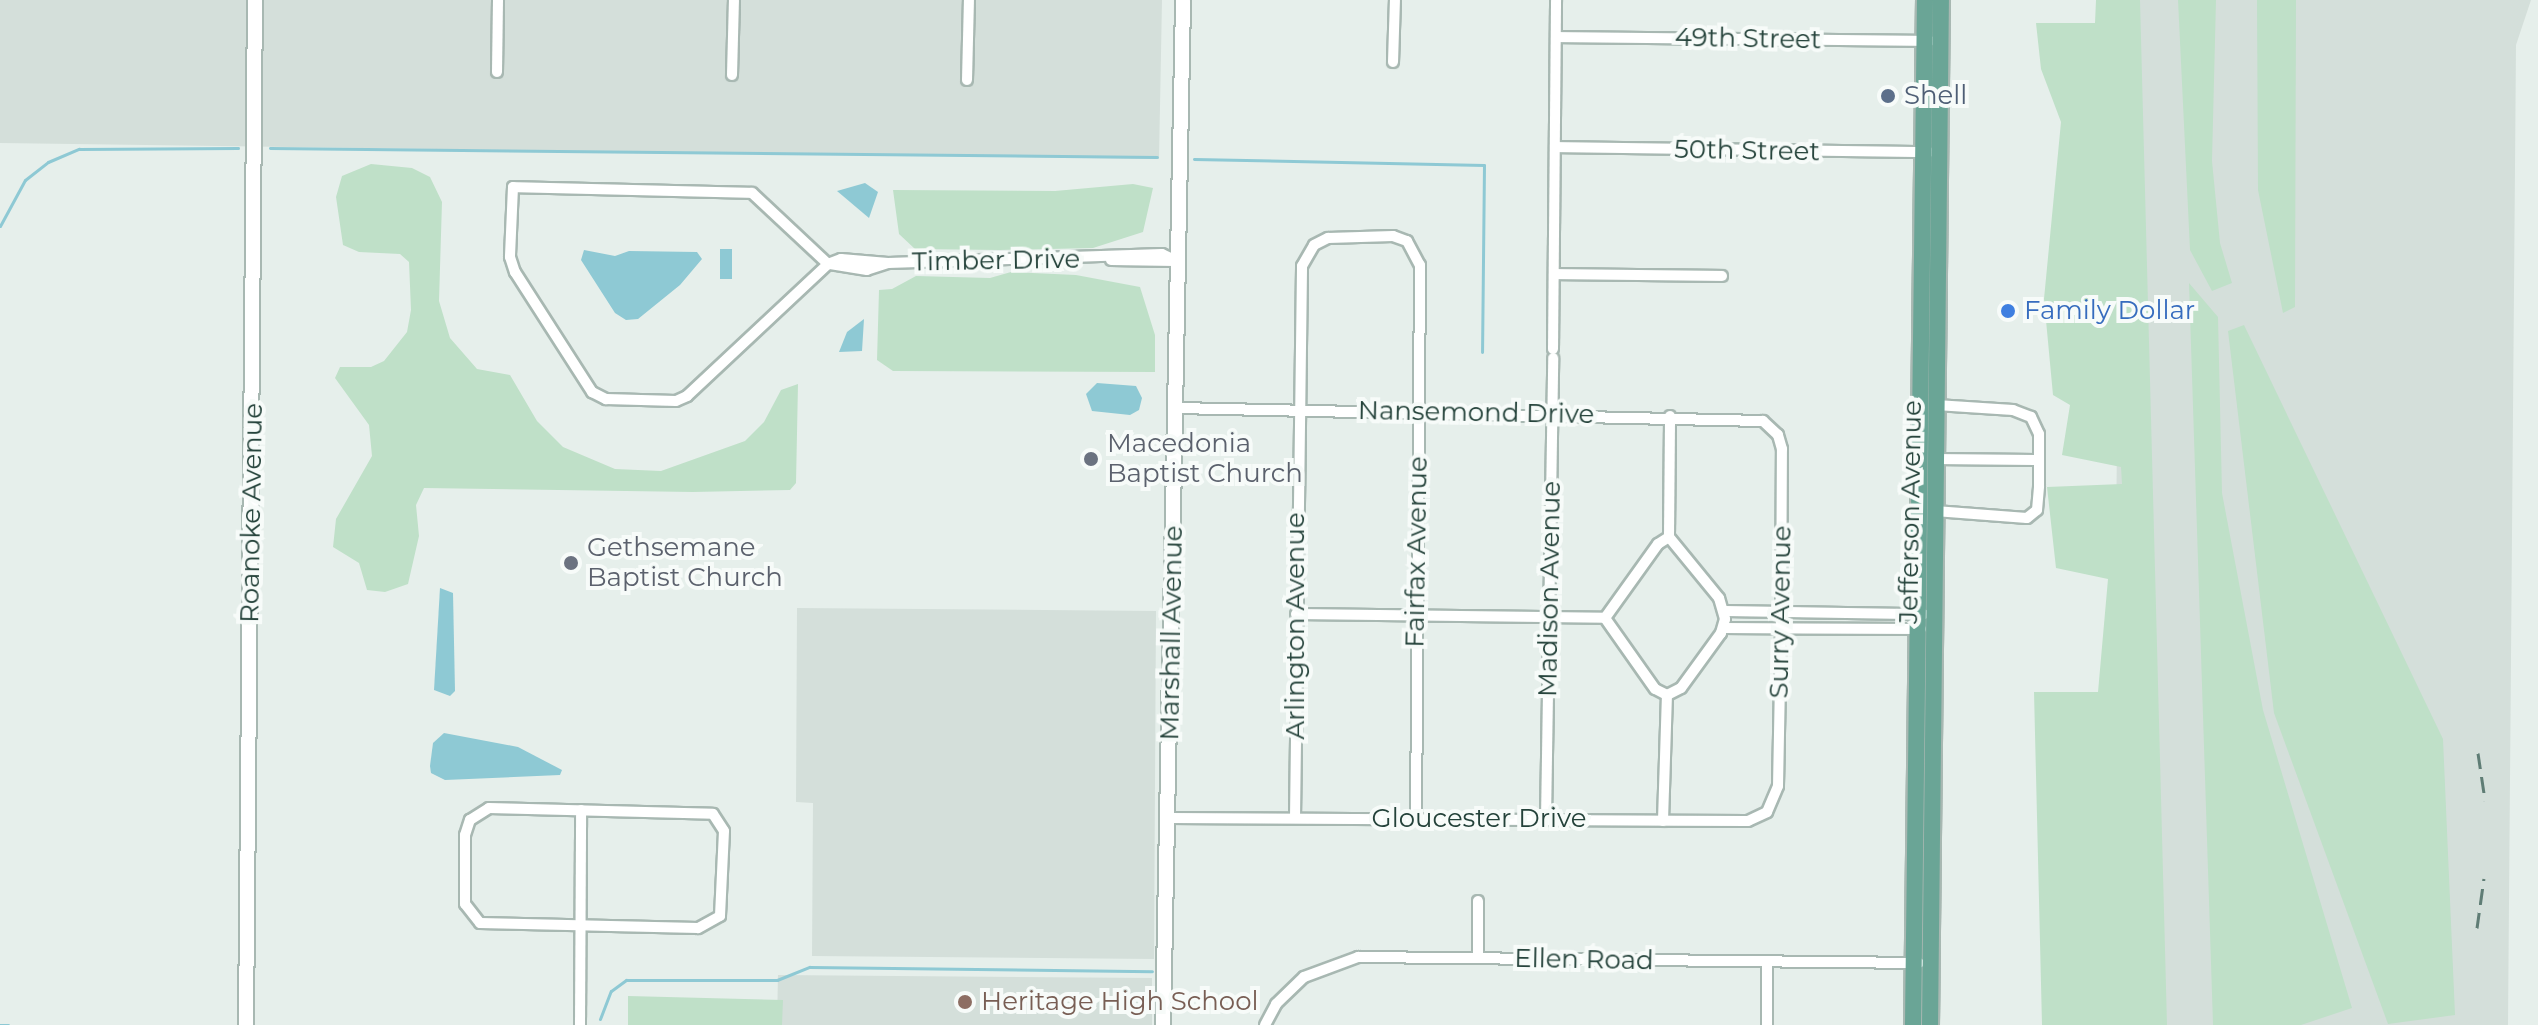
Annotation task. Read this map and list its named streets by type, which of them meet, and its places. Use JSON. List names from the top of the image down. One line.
{"streets":{"main road":["Jefferson Avenue"],"street":["49th Street","50th Street","Timber Drive","Nansemond Drive","Roanoke Avenue","Fairfax Avenue","Madison Avenue","Surry Avenue","Arlington Avenue","Marshall Avenue","Gloucester Drive","Ellen Road"]},"crossings":[["49th Street","Jefferson Avenue"],["49th Street","Madison Avenue"],["50th Street","Jefferson Avenue"],["50th Street","Madison Avenue"],["Timber Drive","Marshall Avenue"],["Nansemond Drive","Fairfax Avenue"],["Nansemond Drive","Madison Avenue"],["Nansemond Drive","Surry Avenue"],["Nansemond Drive","Arlington Avenue"],["Nansemond Drive","Marshall Avenue"],["Jefferson Avenue","Ellen Road"],["Fairfax Avenue","Arlington Avenue"],["Fairfax Avenue","Gloucester Drive"],["Madison Avenue","Gloucester Drive"],["Surry Avenue","Gloucester Drive"],["Arlington Avenue","Gloucester Drive"],["Marshall Avenue","Gloucester Drive"]],"places":["Shell","Family Dollar","Macedonia Baptist Church","Gethsemane Baptist Church","Heritage High School"]}
